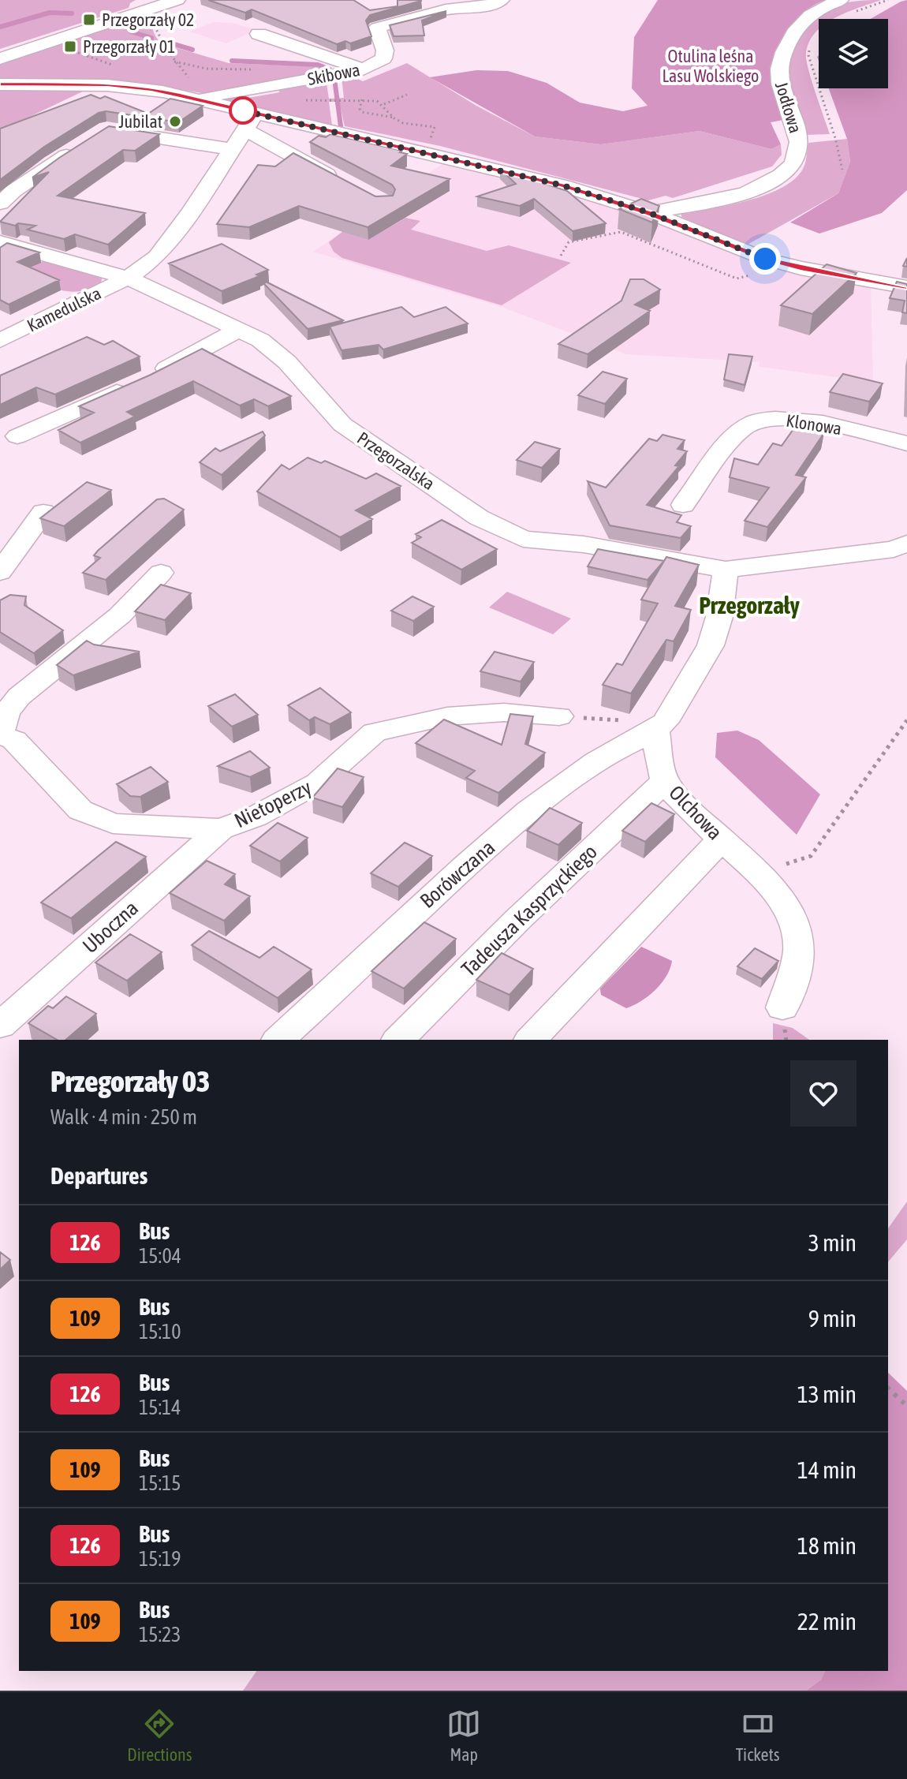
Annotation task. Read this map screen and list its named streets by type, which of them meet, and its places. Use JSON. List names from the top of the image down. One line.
{"streets":{"street":["Skibowa","Jodłowa","Kamedulska","Klonowa","Przegorzalska","Nietoperzy","Olchowa","Borówczana","Tadeusza Kasprzyckiego","Uboczna"]},"crossings":[["Skibowa","Jodłowa"],["Kamedulska","Przegorzalska"],["Nietoperzy","Uboczna"],["Olchowa","Borówczana"],["Olchowa","Tadeusza Kasprzyckiego"]],"districts":["Przegorzały"],"parks":["Otulina leśna Lasu Wolskiego"],"places":{"transit":["Przegorzały 02","Przegorzały 01"],"other":["Jubilat"]},"lines":["bus line 126"],"page":{"heading":[["Przegorzały 03","Walk · 4 min · 250 m"],"Departures"],"list":[{"mark":"126","name":"Bus","note":"15:04","value":"3 min"},{"mark":"109","name":"Bus","note":"15:10","value":"9 min"},{"mark":"126","name":"Bus","note":"15:14","value":"13 min"},{"mark":"109","name":"Bus","note":"15:15","value":"14 min"},{"mark":"126","name":"Bus","note":"15:19","value":"18 min"},{"mark":"109","name":"Bus","note":"15:23","value":"22 min"}],"tabs":["Directions","Map","Tickets"]}}
